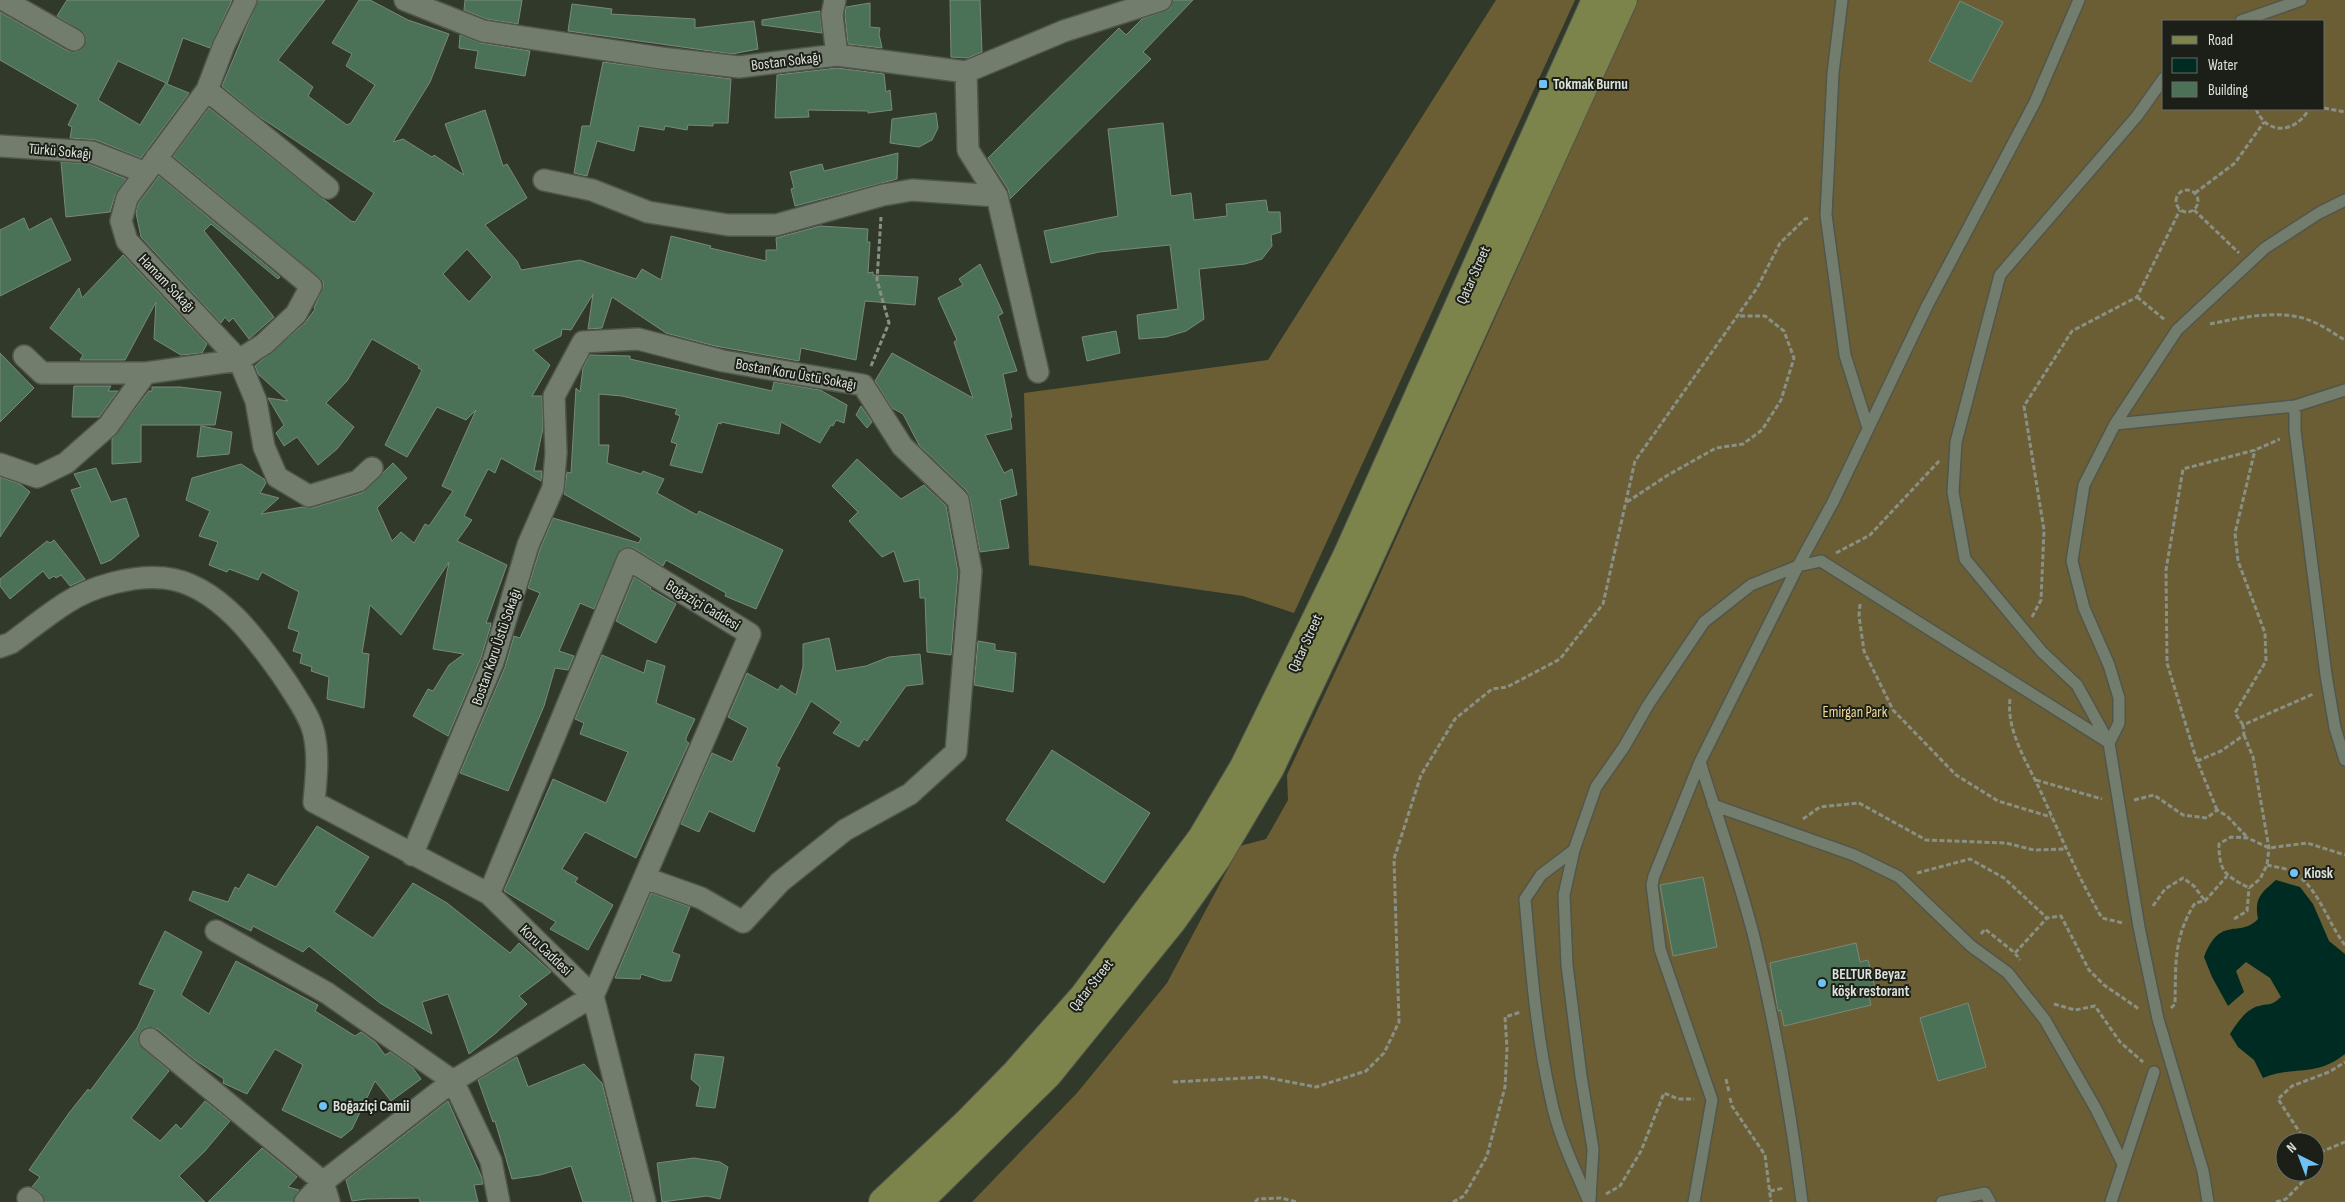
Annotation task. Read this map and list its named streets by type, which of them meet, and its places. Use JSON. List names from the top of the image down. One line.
{"streets":{"main road":["Qatar Street"],"street":["Bostan Sokağı","Türkü Sokağı","Hamam Sokağı","Bostan Koru Üstü Sokağı","Boğaziçi Caddesi","Koru Caddesi"]},"crossings":[["Türkü Sokağı","Hamam Sokağı"],["Bostan Koru Üstü Sokağı","Boğaziçi Caddesi"],["Bostan Koru Üstü Sokağı","Koru Caddesi"],["Boğaziçi Caddesi","Koru Caddesi"]],"parks":["Emirgan Park"],"places":{"transit":["Tokmak Burnu"],"other":["Kiosk","BELTUR Beyaz köşk restorant","Boğaziçi Camii"]},"legend":["Road","Water","Building"],"north":"top left"}
